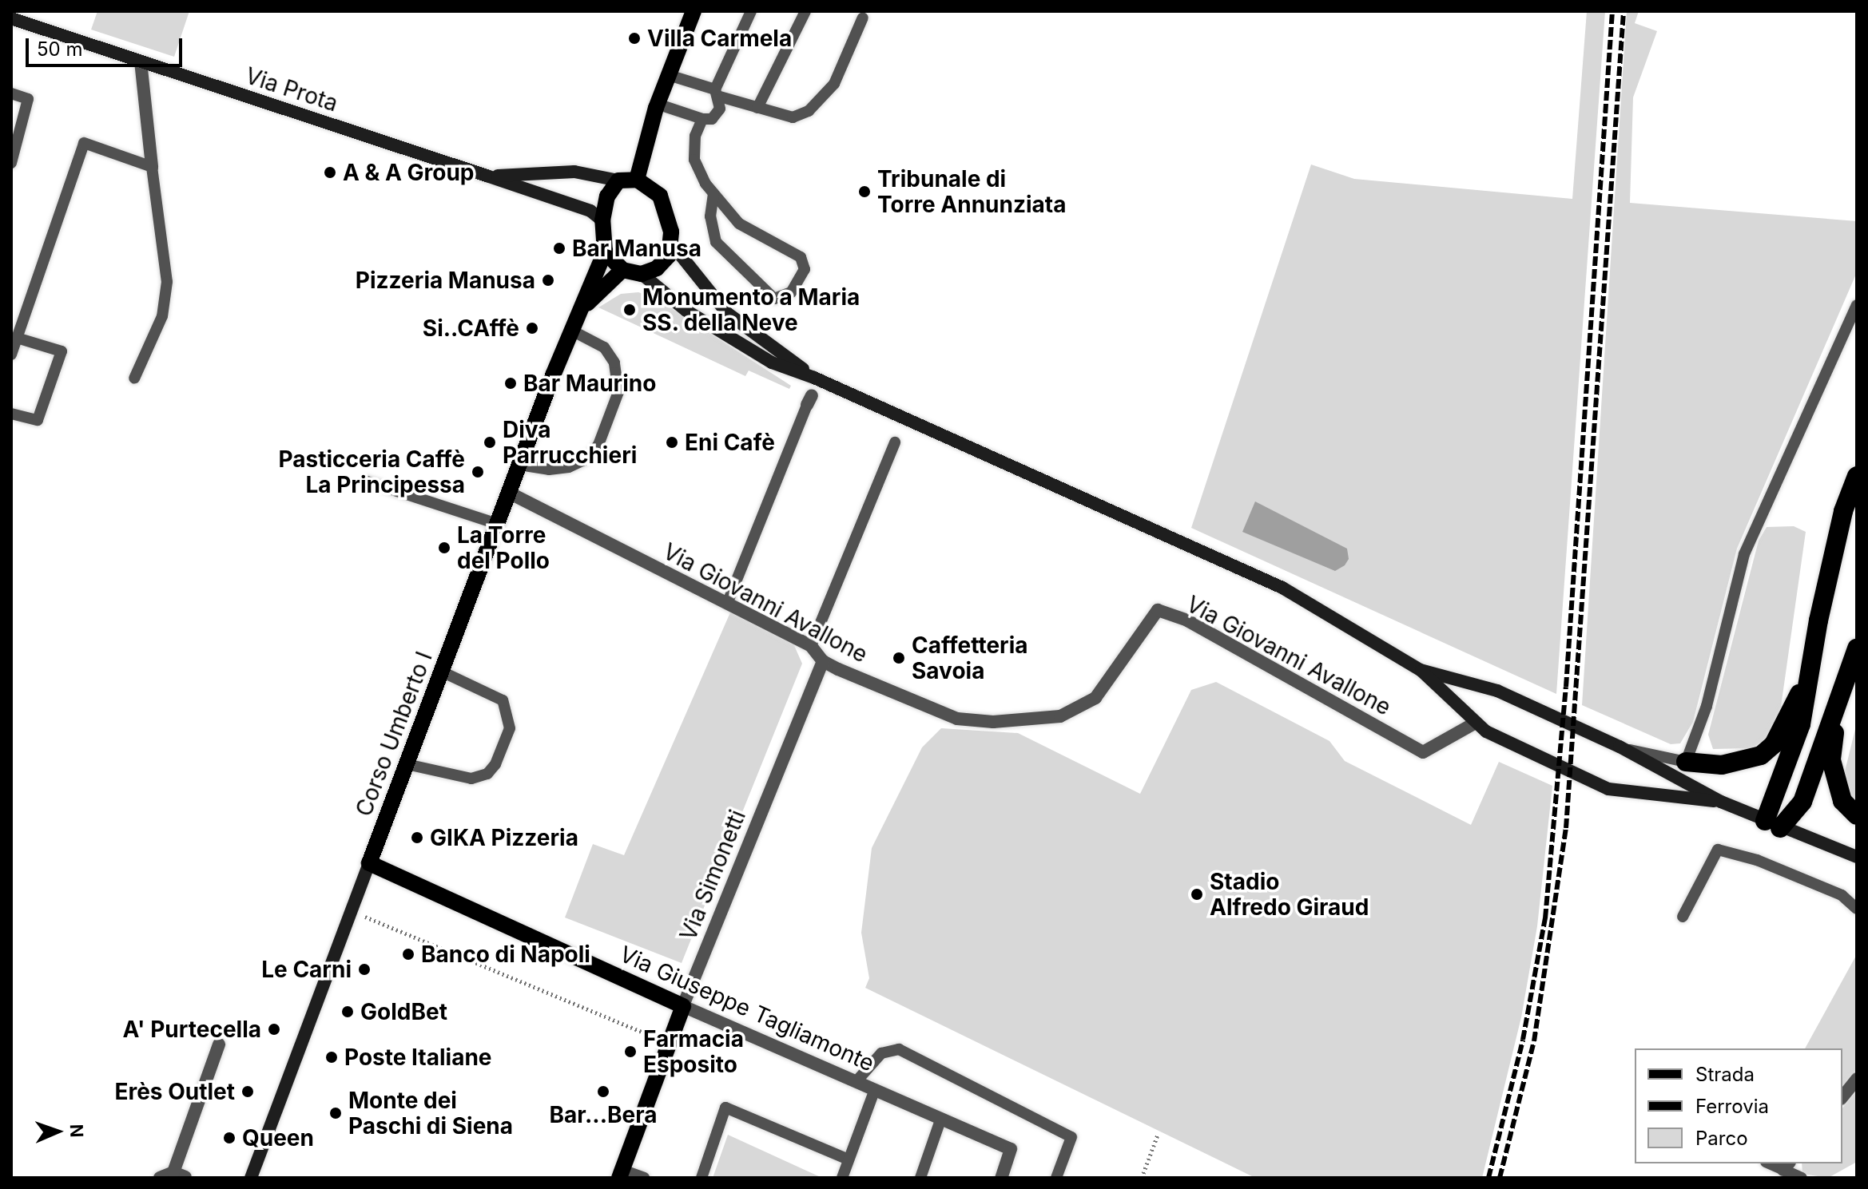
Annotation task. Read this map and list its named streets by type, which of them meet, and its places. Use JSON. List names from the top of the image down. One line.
{"streets":{"main road":["Via Prota","Corso Umberto I","Via Simonetti","Via Giuseppe Tagliamonte"],"street":["Via Giovanni Avallone"]},"crossings":[["Via Prota","Corso Umberto I"],["Via Giovanni Avallone","Corso Umberto I"],["Via Giovanni Avallone","Via Simonetti"],["Corso Umberto I","Via Giuseppe Tagliamonte"],["Via Simonetti","Via Giuseppe Tagliamonte"]],"places":["Villa Carmela","A & A Group","Tribunale di Torre Annunziata","Bar Manusa","Pizzeria Manusa","Monumento a Maria SS. della Neve","Si..CAffè","Bar Maurino","Diva Parrucchieri","Eni Cafè","Pasticceria Caffè La Principessa","La Torre del Pollo","Caffetteria Savoia","GIKA Pizzeria","Stadio Alfredo Giraud","Banco di Napoli","Le Carni","GoldBet","A' Purtecella","Farmacia Esposito","Poste Italiane","Erès Outlet","Bar...Bera","Monte dei Paschi di Siena","Queen"],"legend":["Strada","Ferrovia","Parco"],"scale_bar":"50 m","north":"right"}
